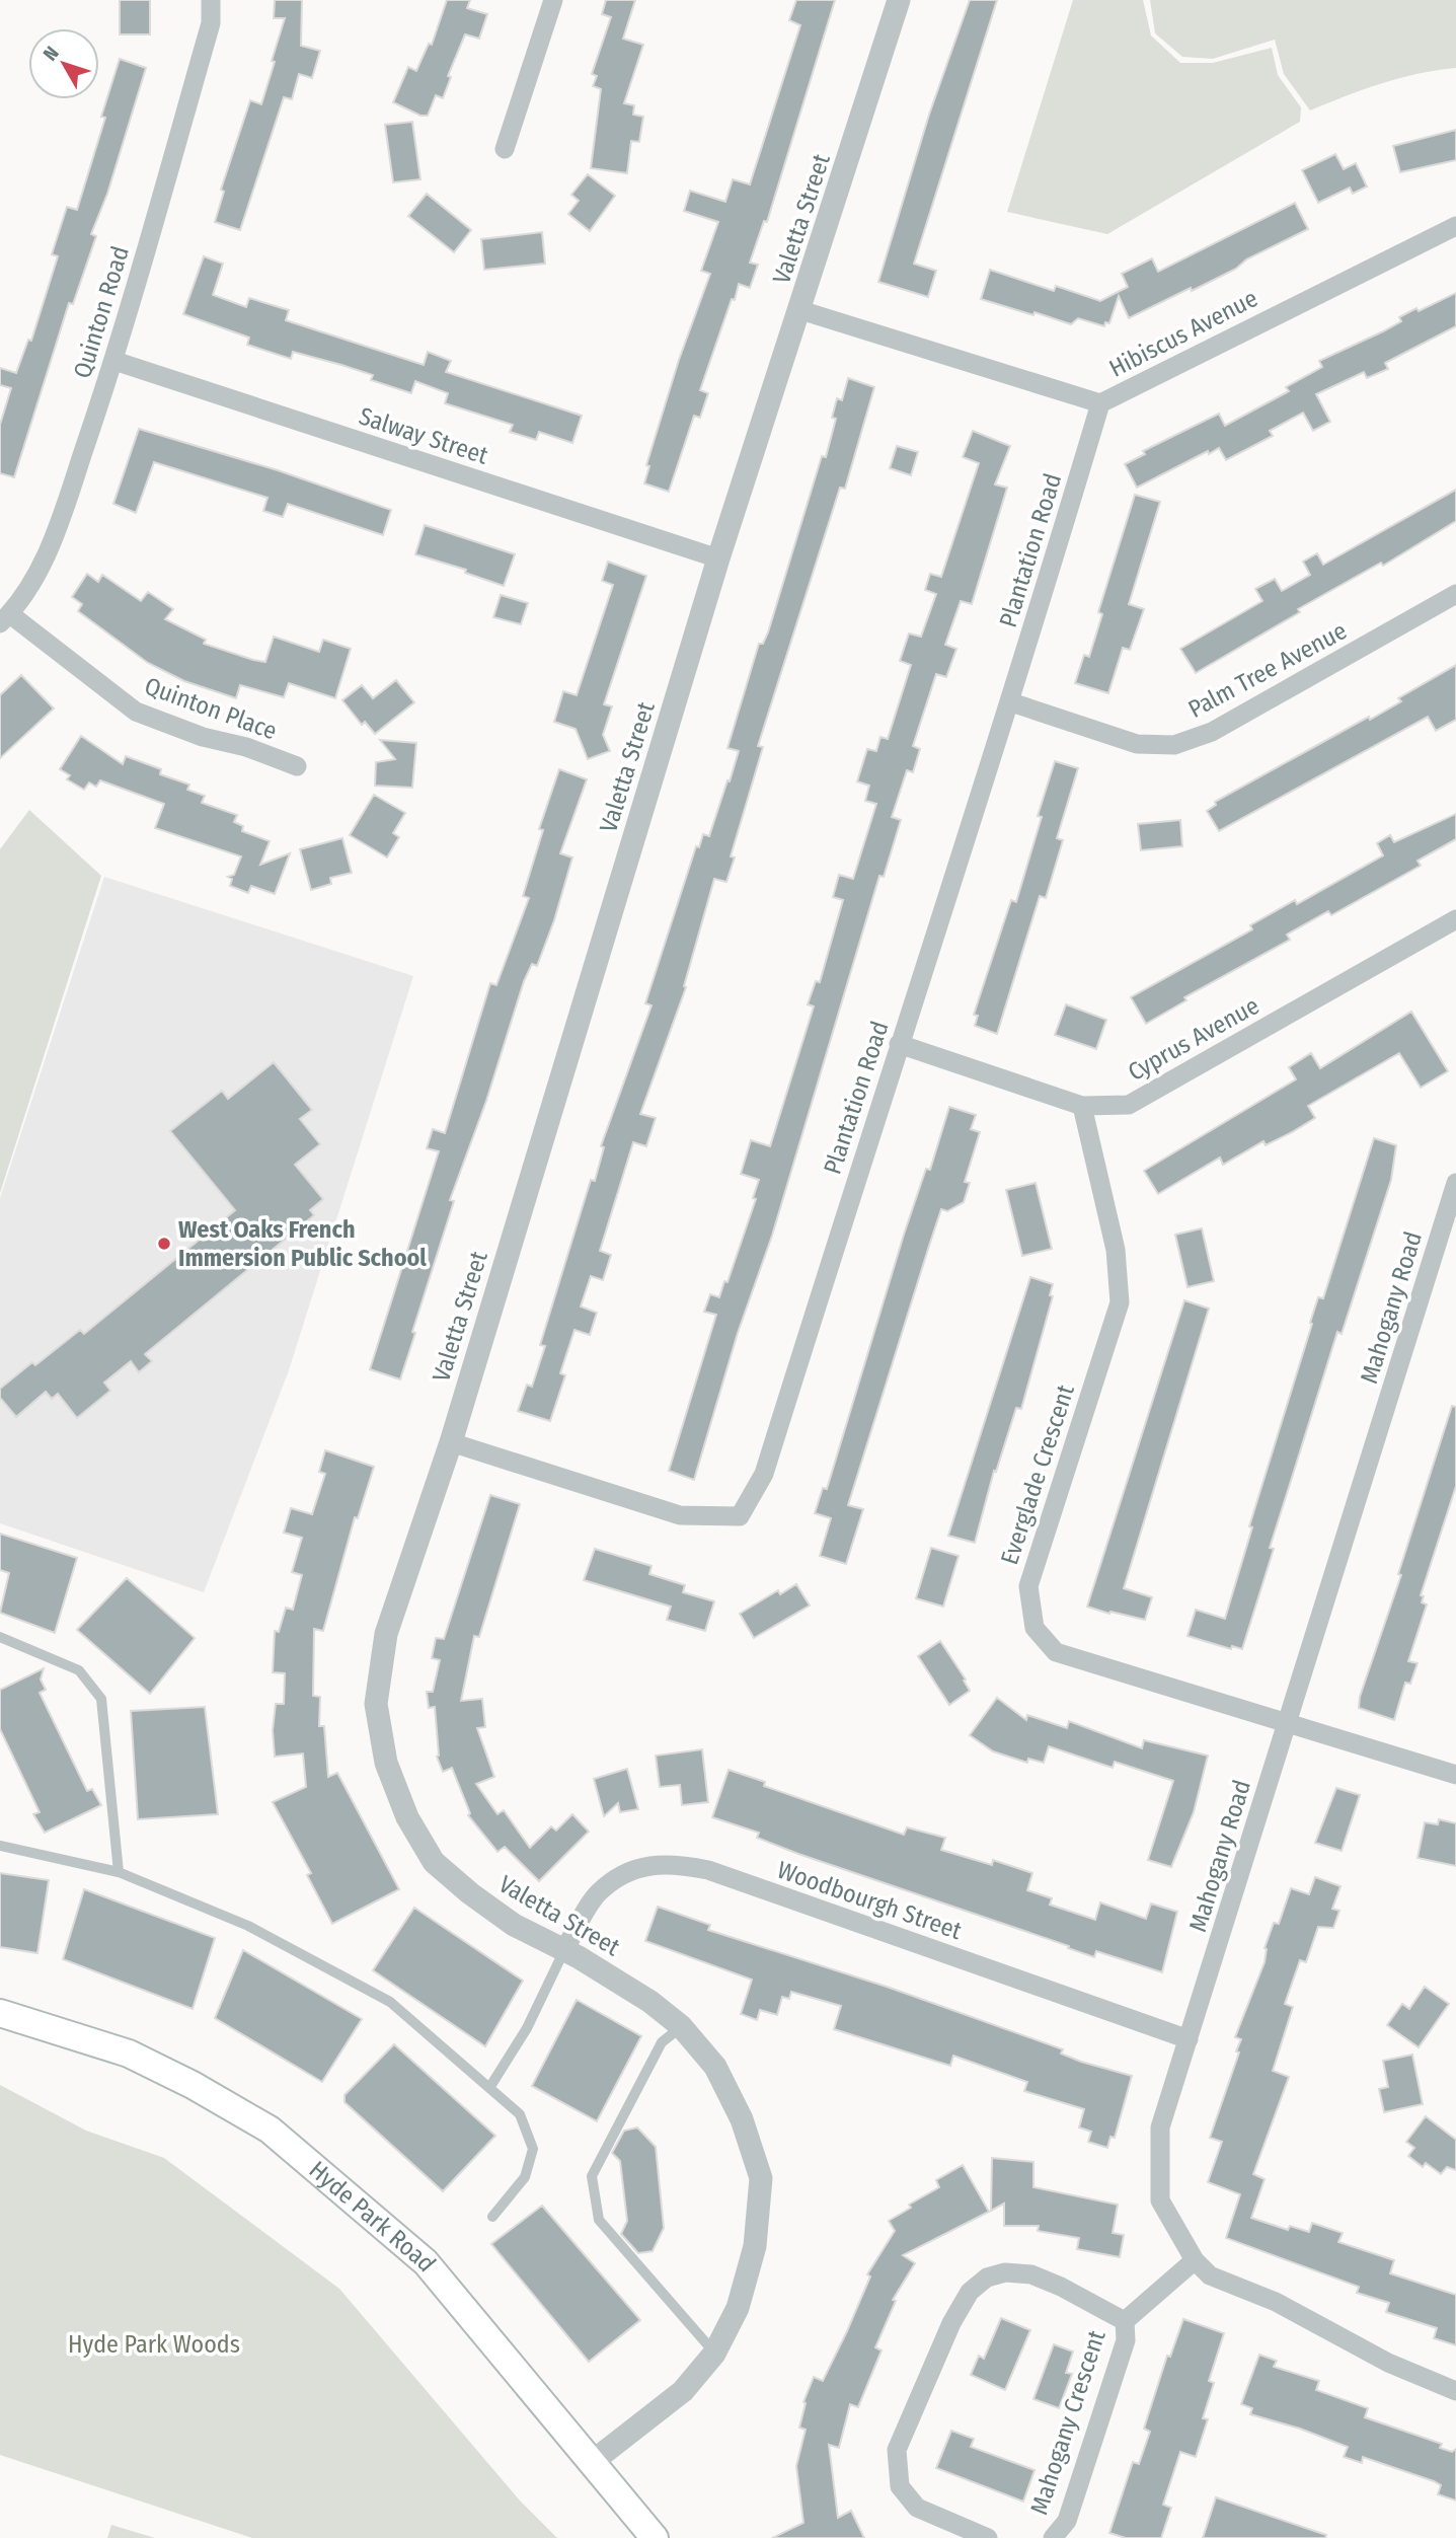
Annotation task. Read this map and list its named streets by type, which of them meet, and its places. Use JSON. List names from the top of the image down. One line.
{"streets":{"main road":["Hyde Park Road"],"street":["Valetta Street","Quinton Road","Hibiscus Avenue","Salway Street","Plantation Road","Palm Tree Avenue","Quinton Place","Cyprus Avenue","Mahogany Road","Everglade Crescent","Woodbourgh Street","Mahogany Crescent"]},"crossings":[["Valetta Street","Hibiscus Avenue"],["Valetta Street","Salway Street"],["Valetta Street","Plantation Road"],["Valetta Street","Woodbourgh Street"],["Valetta Street","Hyde Park Road"],["Quinton Road","Salway Street"],["Quinton Road","Quinton Place"],["Hibiscus Avenue","Plantation Road"],["Plantation Road","Palm Tree Avenue"],["Plantation Road","Cyprus Avenue"],["Cyprus Avenue","Everglade Crescent"],["Mahogany Road","Everglade Crescent"],["Mahogany Road","Woodbourgh Street"],["Mahogany Road","Mahogany Crescent"]],"parks":["Hyde Park Woods"],"places":["West Oaks French Immersion Public School"],"north":"top left"}
